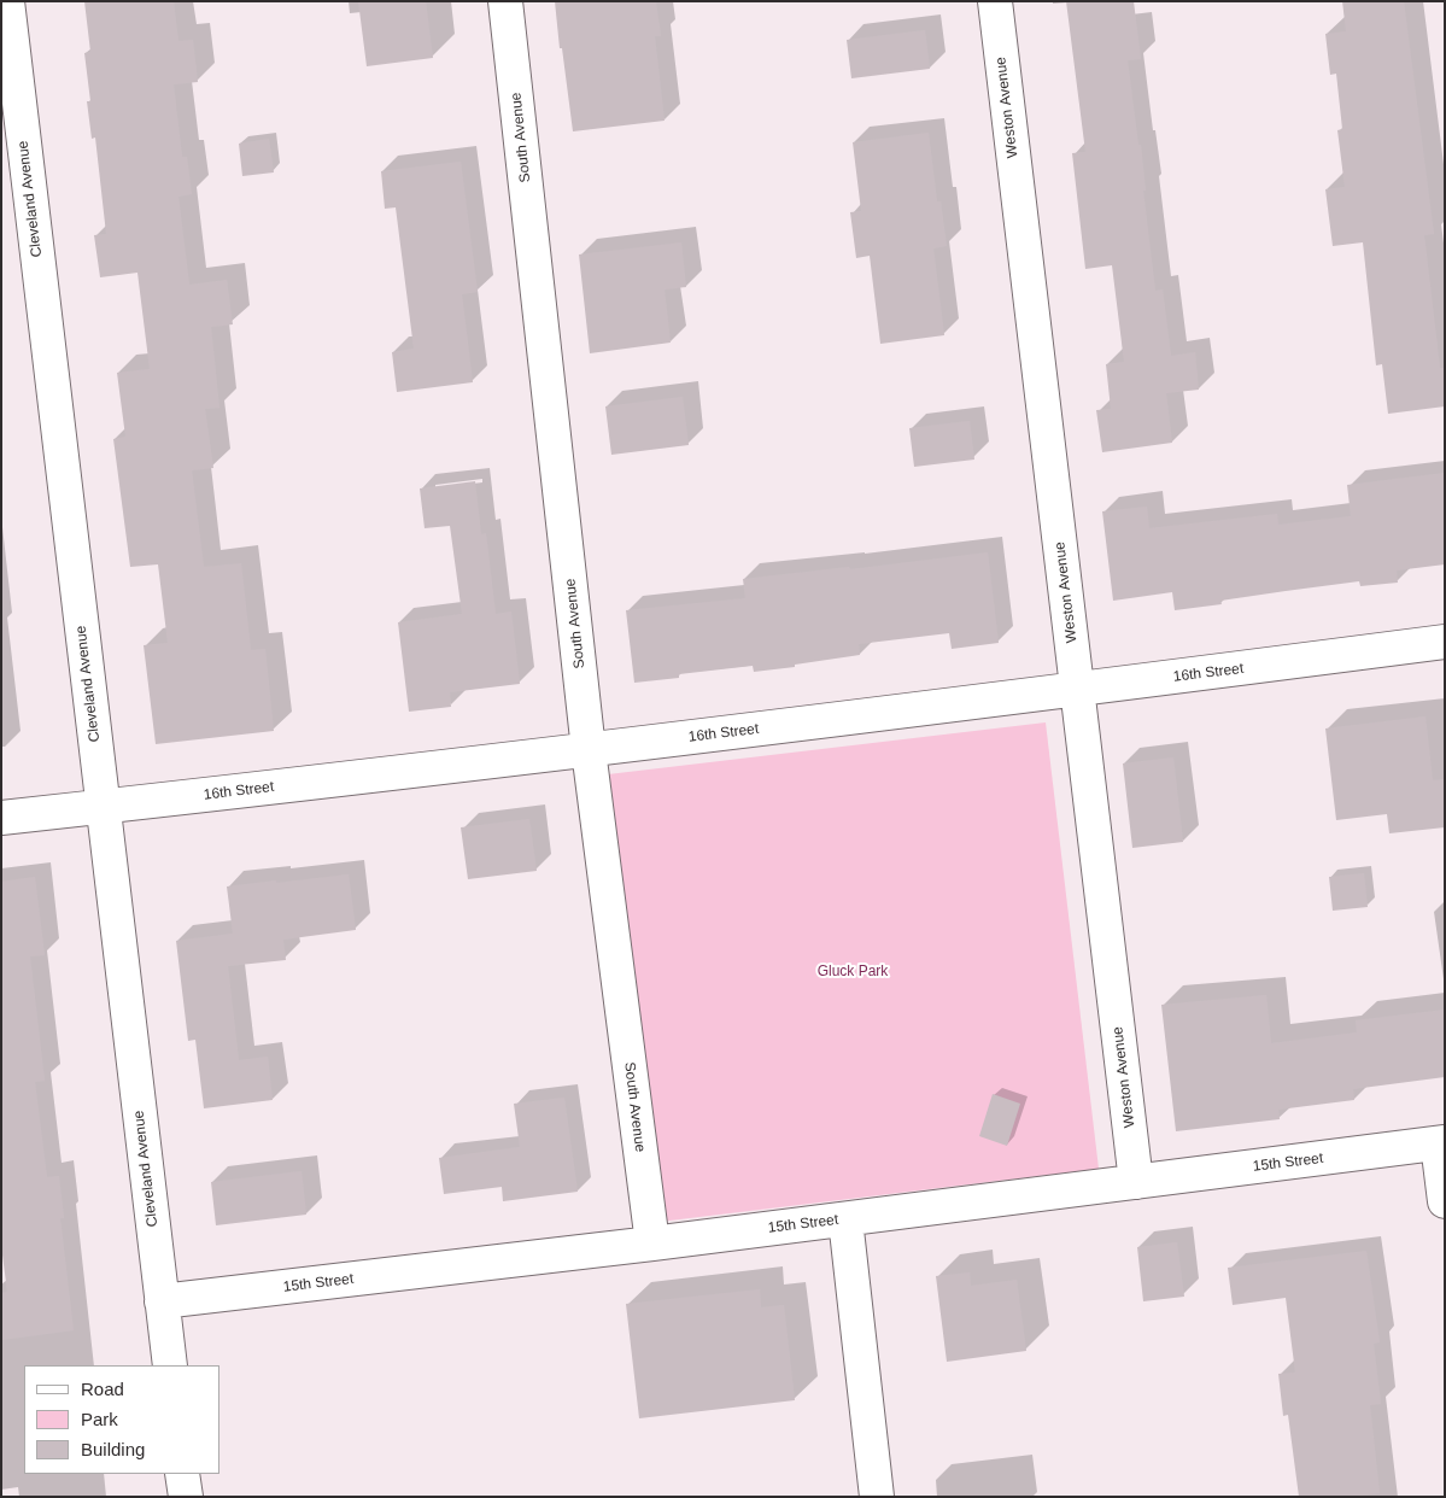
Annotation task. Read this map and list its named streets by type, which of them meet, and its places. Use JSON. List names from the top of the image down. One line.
{"streets":{"street":["Weston Avenue","South Avenue","Cleveland Avenue","16th Street","15th Street"]},"crossings":[["Weston Avenue","16th Street"],["Weston Avenue","15th Street"],["South Avenue","16th Street"],["South Avenue","15th Street"],["Cleveland Avenue","16th Street"],["Cleveland Avenue","15th Street"]],"parks":["Gluck Park"],"legend":["Road","Park","Building"]}
